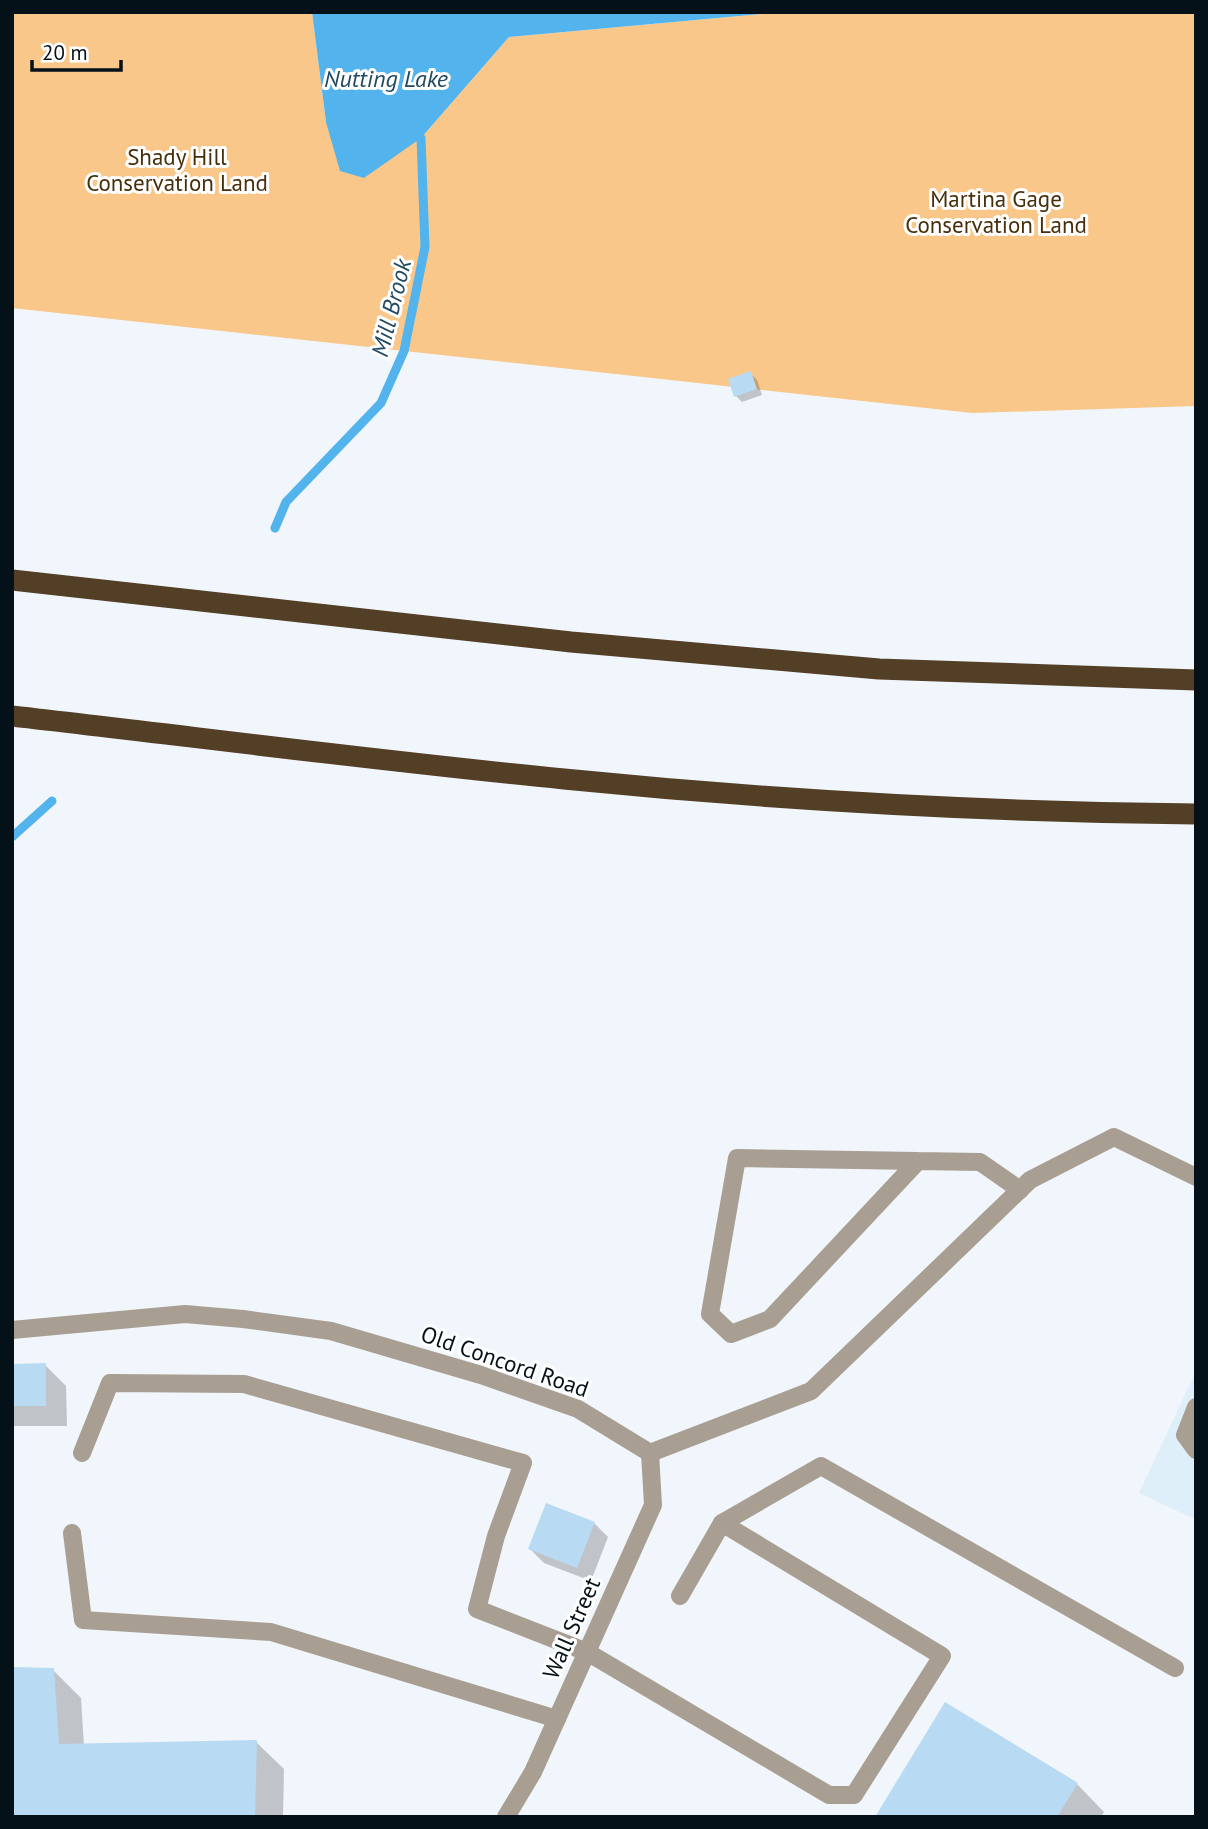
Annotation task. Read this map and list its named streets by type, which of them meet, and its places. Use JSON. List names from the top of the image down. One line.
{"streets":{"lane":["Old Concord Road","Wall Street"]},"crossings":[["Old Concord Road","Wall Street"]],"water":["Nutting Lake","Mill Brook"],"parks":["Shady Hill Conservation Land","Martina Gage Conservation Land"],"scale_bar":"20 m"}
